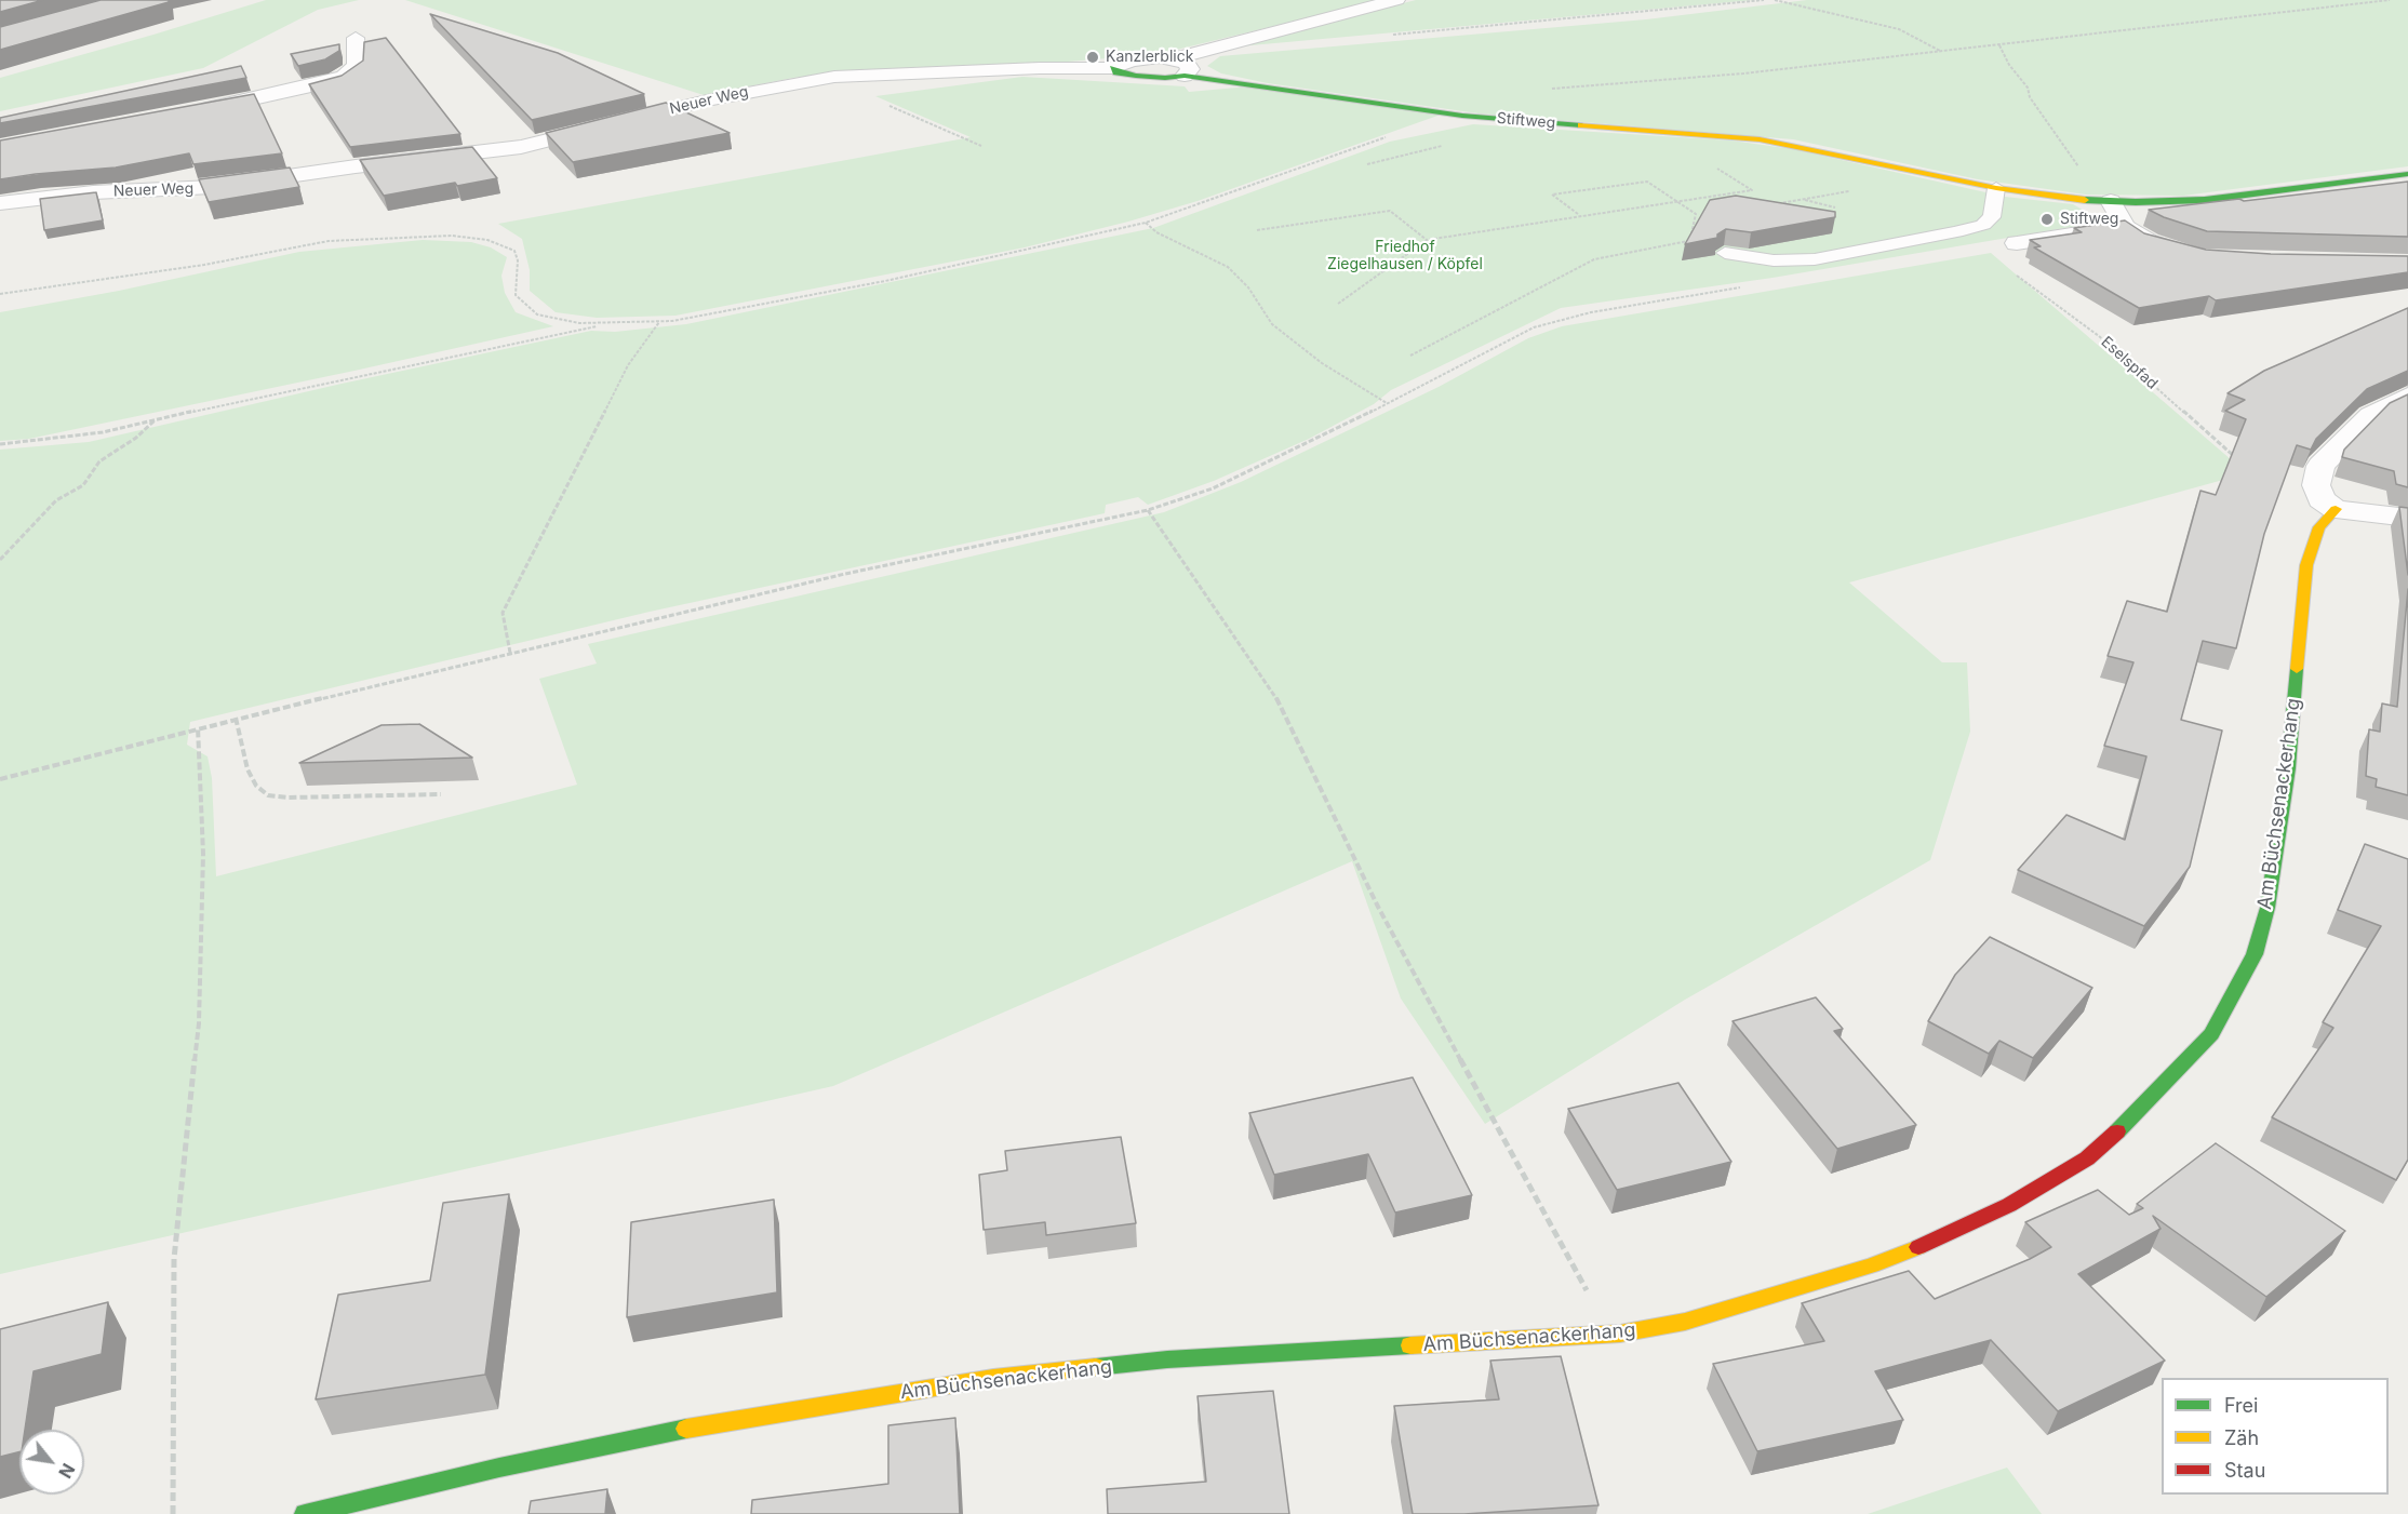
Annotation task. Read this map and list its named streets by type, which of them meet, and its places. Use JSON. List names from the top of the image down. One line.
{"streets":{"street":["Neuer Weg","Stiftweg","Am Büchsenackerhang"],"path":["Eselspfad"]},"crossings":[["Neuer Weg","Stiftweg"]],"parks":["Friedhof Ziegelhausen / Köpfel"],"places":["Kanzlerblick","Stiftweg"],"legend":["Frei","Zäh","Stau"],"north":"bottom right"}
